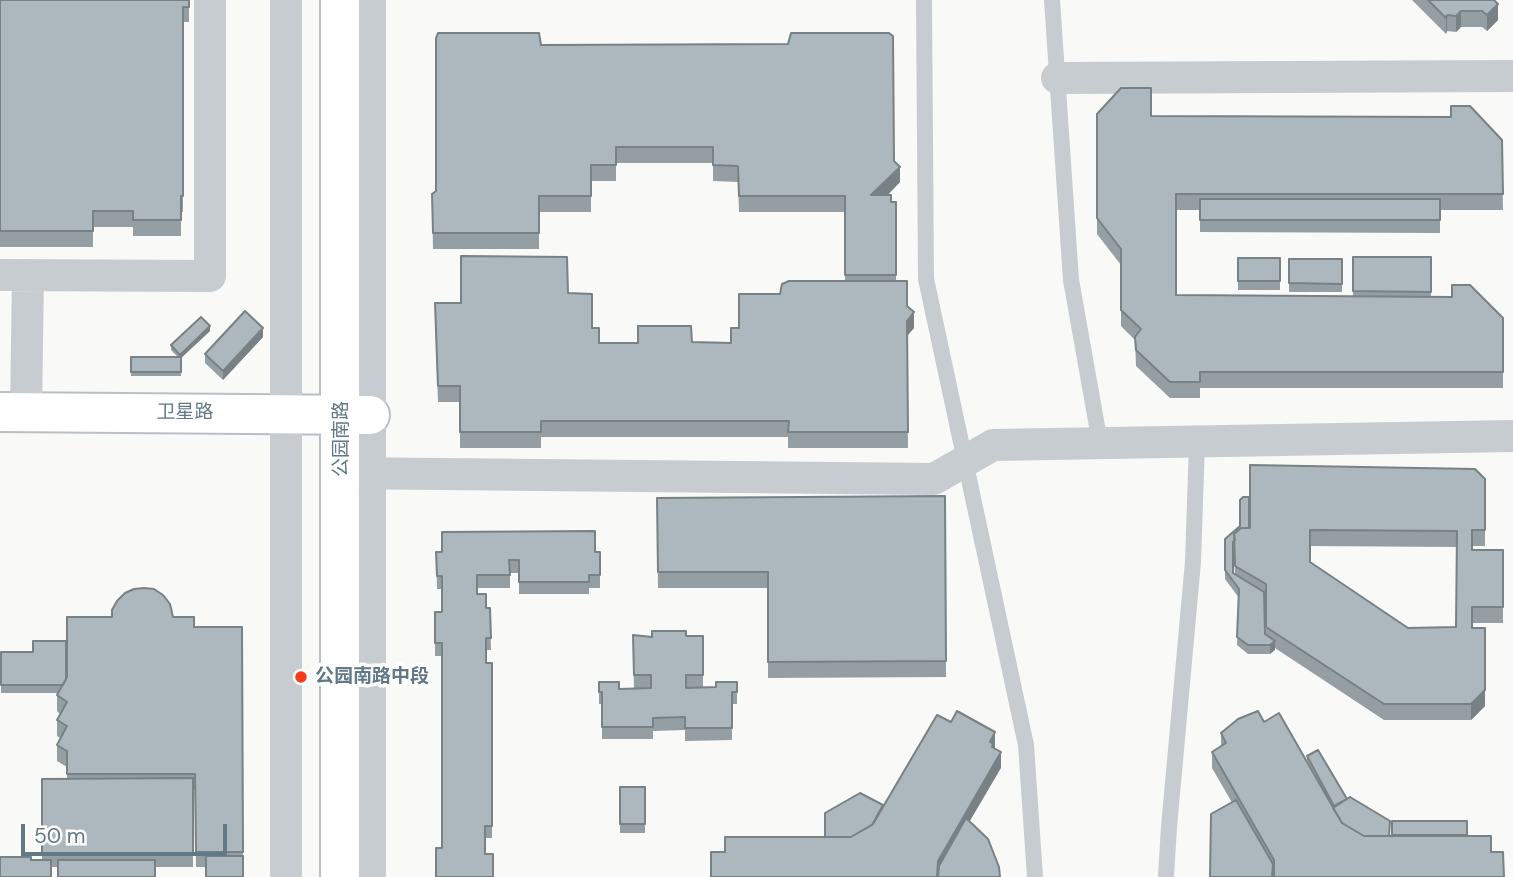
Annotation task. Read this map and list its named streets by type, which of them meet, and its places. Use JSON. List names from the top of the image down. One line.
{"streets":{"main road":["卫星路","公园南路"]},"crossings":[["卫星路","公园南路"]],"places":["公园南路中段"],"scale_bar":"50 m"}
